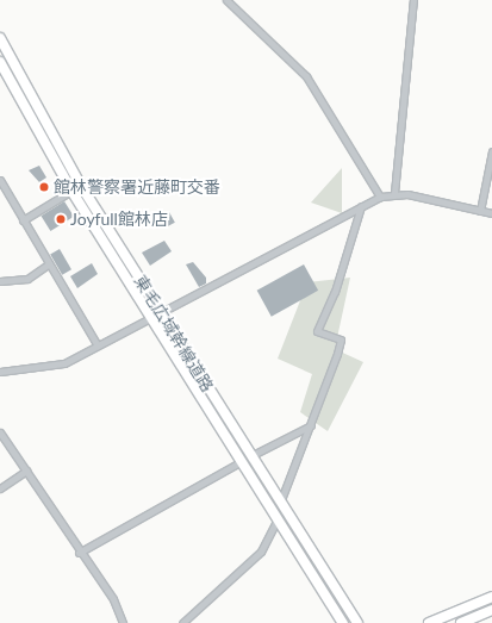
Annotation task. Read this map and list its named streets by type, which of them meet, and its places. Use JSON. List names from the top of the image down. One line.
{"streets":{"highway":["東毛広域幹線道路"]},"places":["館林警察署近藤町交番","Joyfull館林店"]}
